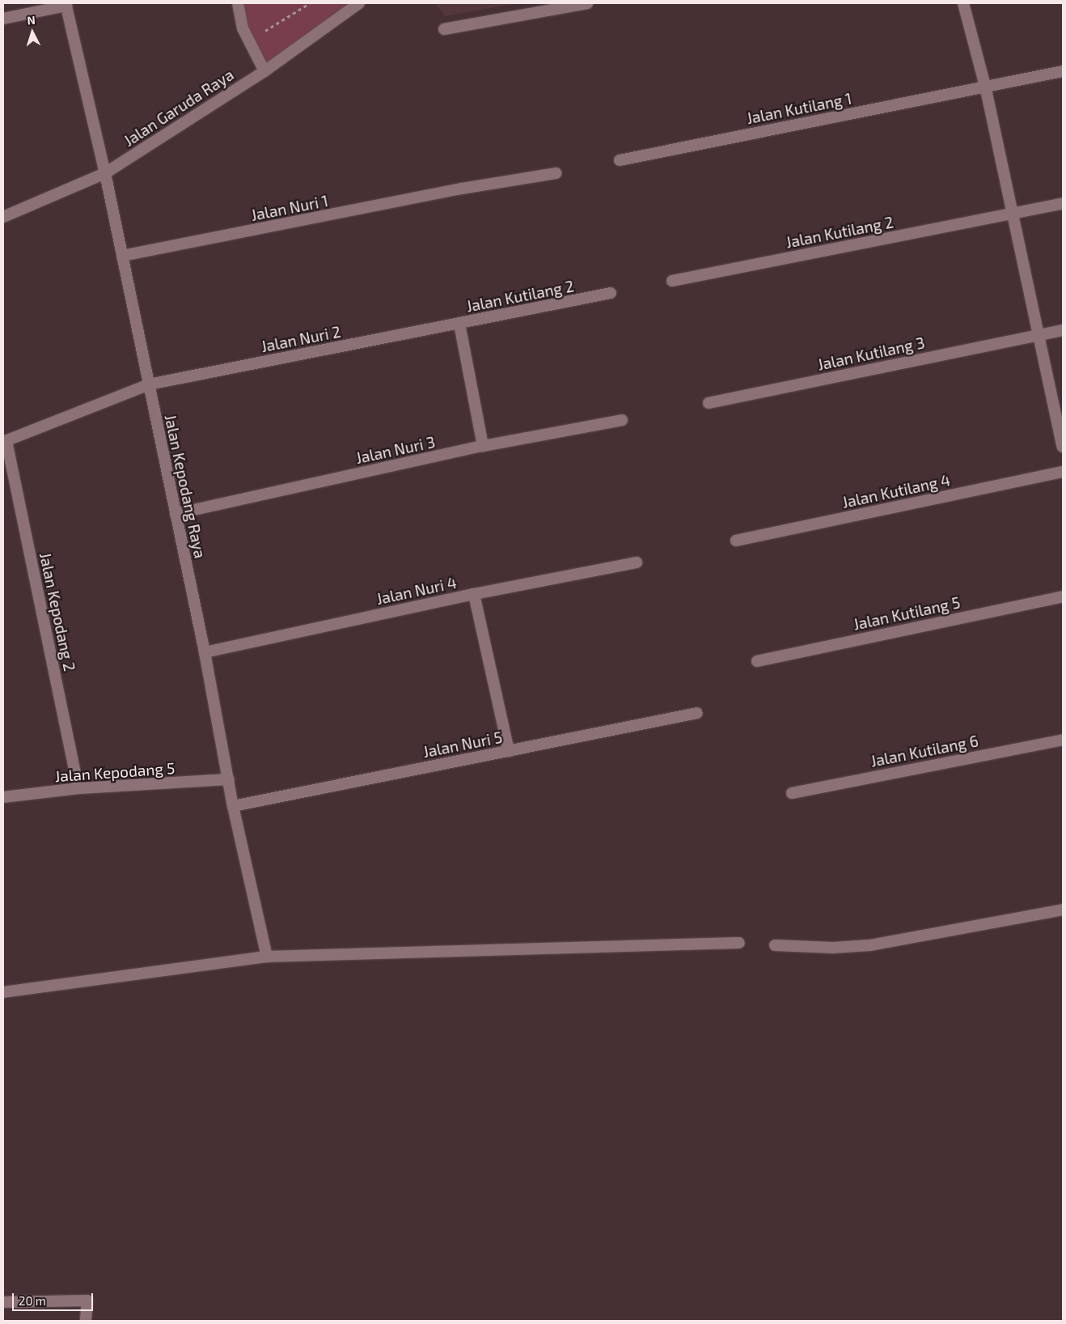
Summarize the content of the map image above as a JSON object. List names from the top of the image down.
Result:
{
  "streets": {
    "street": [
      "Jalan Garuda Raya",
      "Jalan Kutilang 1",
      "Jalan Nuri 1",
      "Jalan Kutilang 2",
      "Jalan Nuri 2",
      "Jalan Kutilang 3",
      "Jalan Nuri 3",
      "Jalan Kepodang Raya",
      "Jalan Kutilang 4",
      "Jalan Nuri 4",
      "Jalan Kepodang 2",
      "Jalan Kutilang 5",
      "Jalan Nuri 5",
      "Jalan Kutilang 6",
      "Jalan Kepodang 5"
    ]
  },
  "crossings": [
    ["Jalan Garuda Raya", "Jalan Kepodang Raya"],
    ["Jalan Nuri 1", "Jalan Kepodang Raya"],
    ["Jalan Kutilang 2", "Jalan Nuri 2"],
    ["Jalan Nuri 2", "Jalan Kepodang Raya"],
    ["Jalan Nuri 2", "Jalan Kepodang 2"],
    ["Jalan Nuri 3", "Jalan Kepodang Raya"],
    ["Jalan Kepodang Raya", "Jalan Nuri 4"],
    ["Jalan Kepodang Raya", "Jalan Nuri 5"],
    ["Jalan Kepodang Raya", "Jalan Kepodang 5"],
    ["Jalan Kepodang 2", "Jalan Kepodang 5"]
  ],
  "scale_bar": "20 m",
  "north": "top"
}
